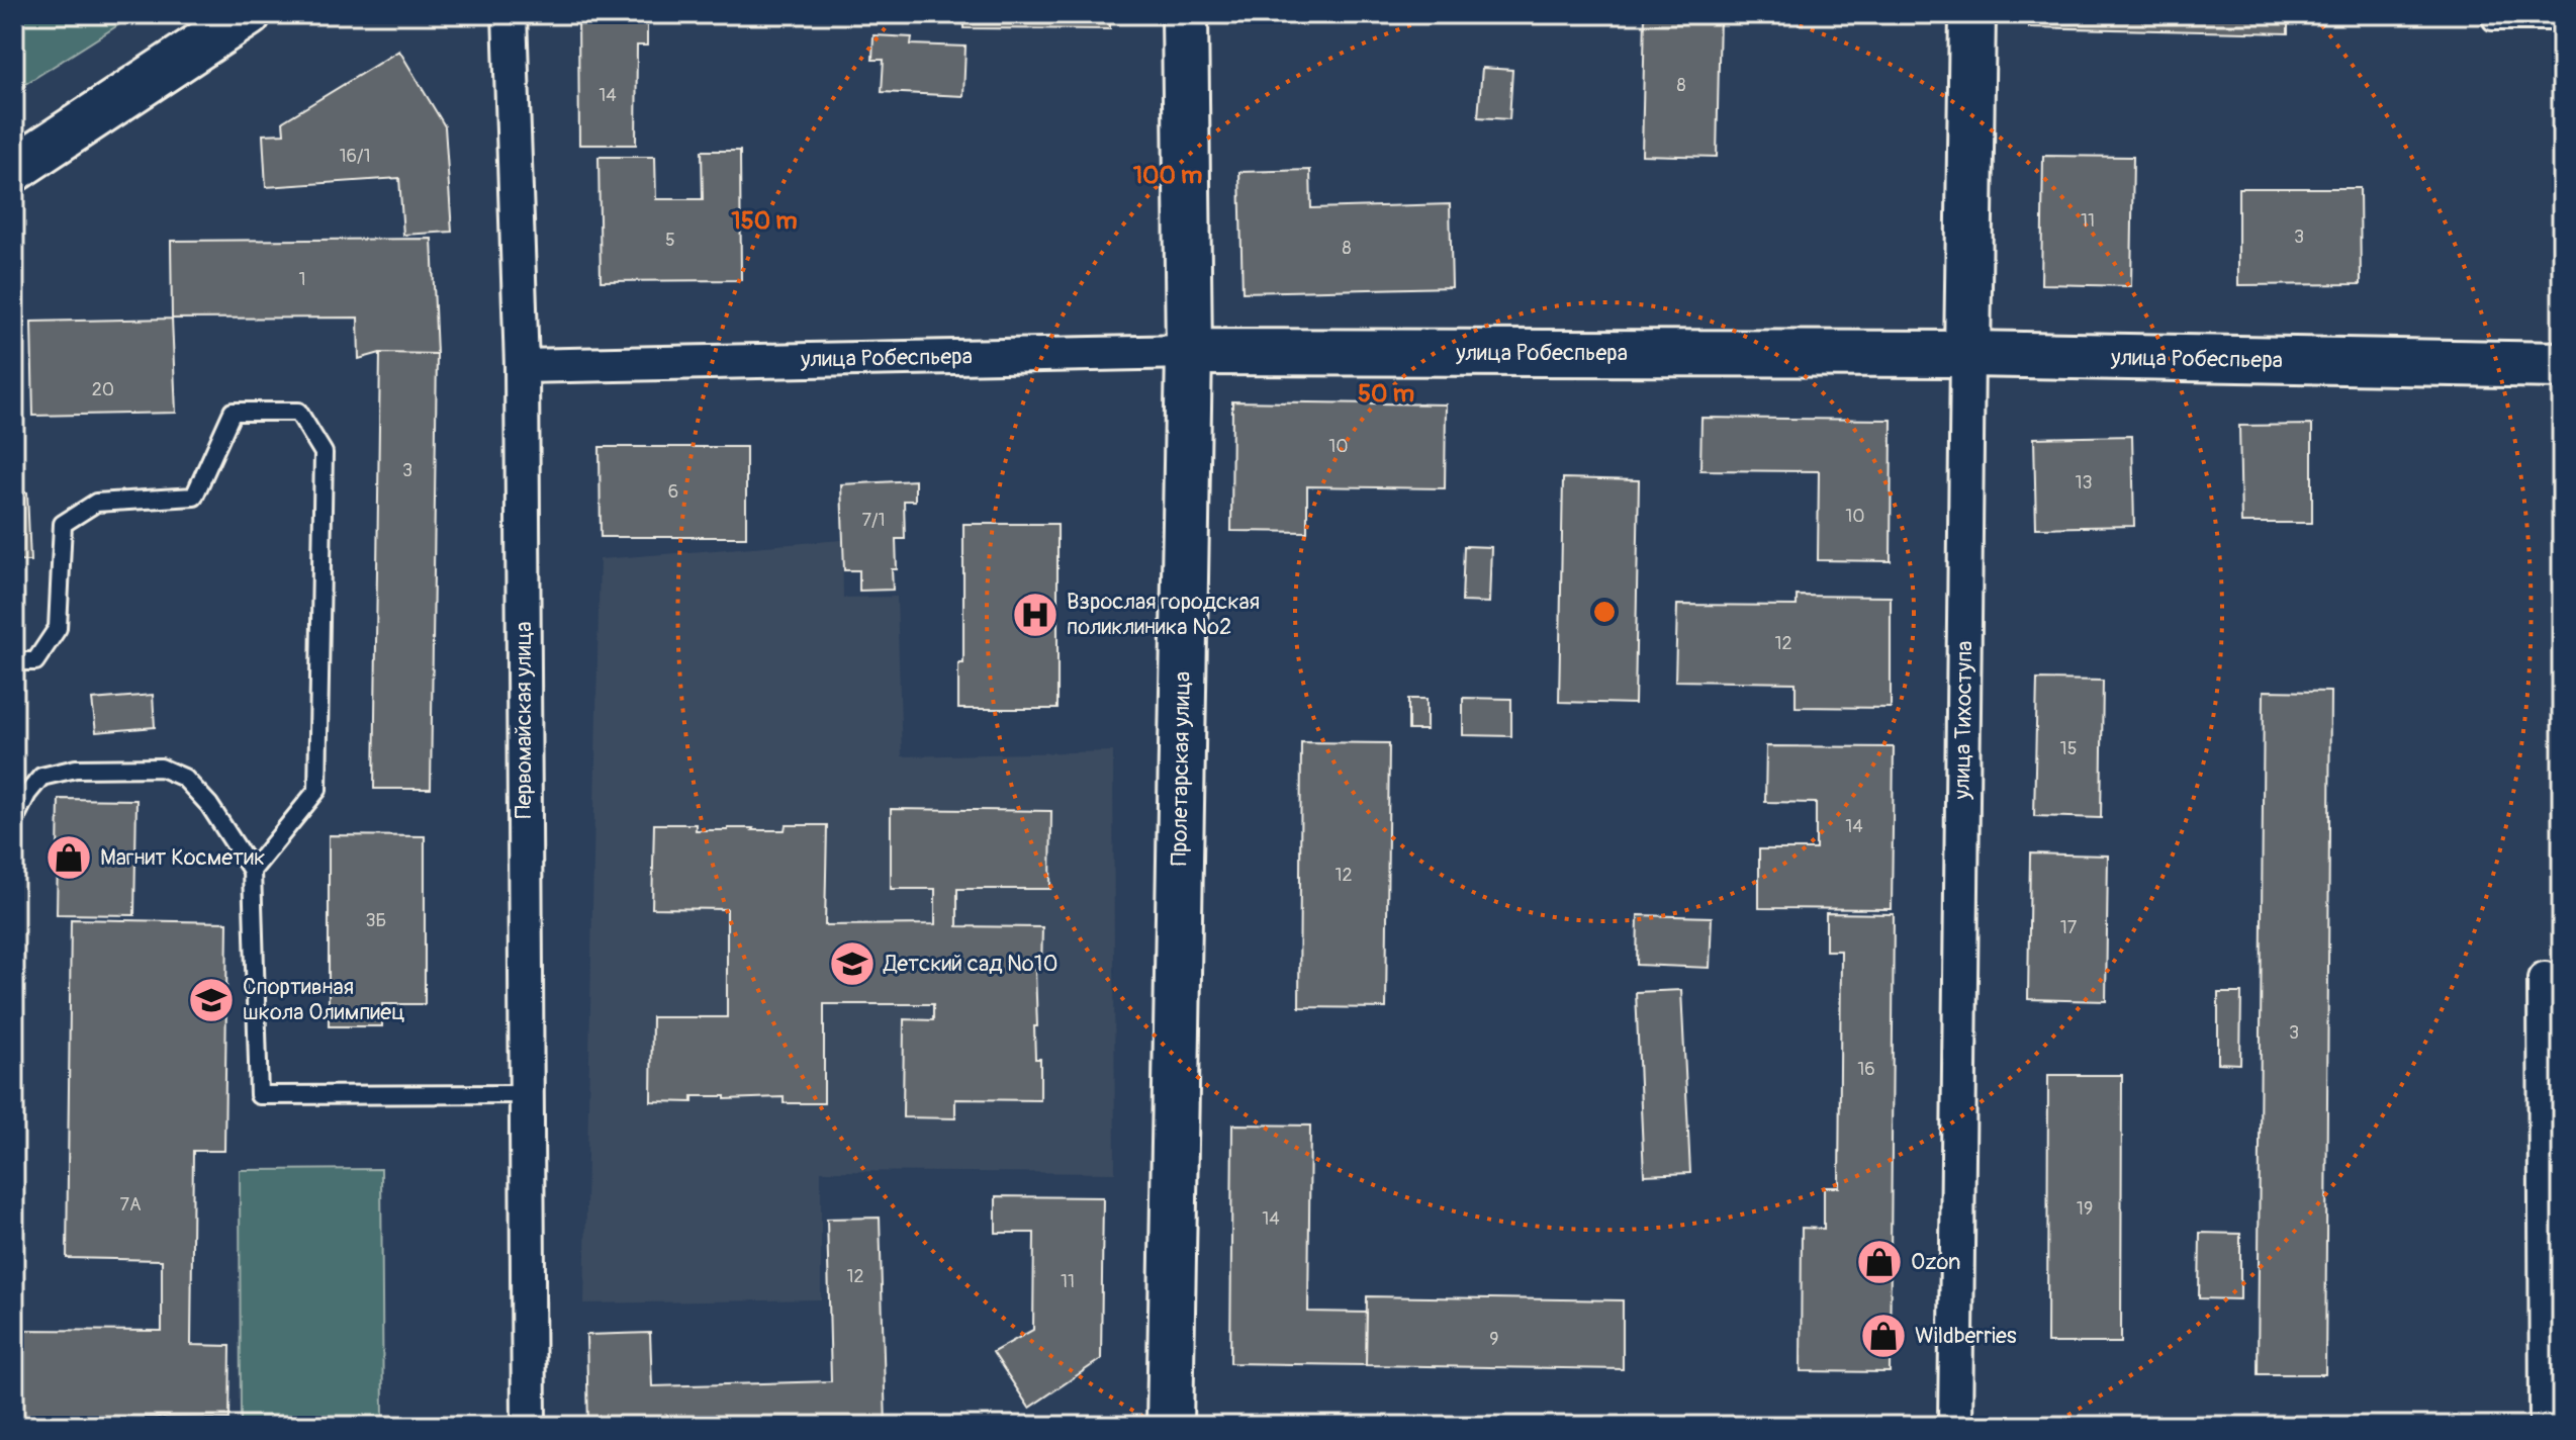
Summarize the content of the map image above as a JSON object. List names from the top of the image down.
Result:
{
  "streets": {
    "main road": ["улица Робеспьера", "улица Тихоступа", "Пролетарская улица"],
    "street": ["Первомайская улица"]
  },
  "crossings": [
    ["улица Робеспьера", "Первомайская улица"],
    ["улица Робеспьера", "улица Тихоступа"],
    ["улица Робеспьера", "Пролетарская улица"]
  ],
  "places": {
    "hospital": ["Взрослая городская поликлиника №2"],
    "shop": ["Магнит Косметик", "Ozon", "Wildberries"],
    "school or university": ["Детский сад №10", "Спортивная школа Олимпиец"]
  },
  "house_numbers": [
    "8",
    "14",
    "16/1",
    "11",
    "3",
    "5",
    "8",
    "1",
    "20",
    "10",
    "3",
    "13",
    "6",
    "10",
    "7/1",
    "12",
    "15",
    "14",
    "12",
    "3Б",
    "17",
    "3",
    "16",
    "7А",
    "19",
    "14",
    "12",
    "11",
    "9"
  ],
  "rings": ["100 m", "150 m", "50 m"]
}
